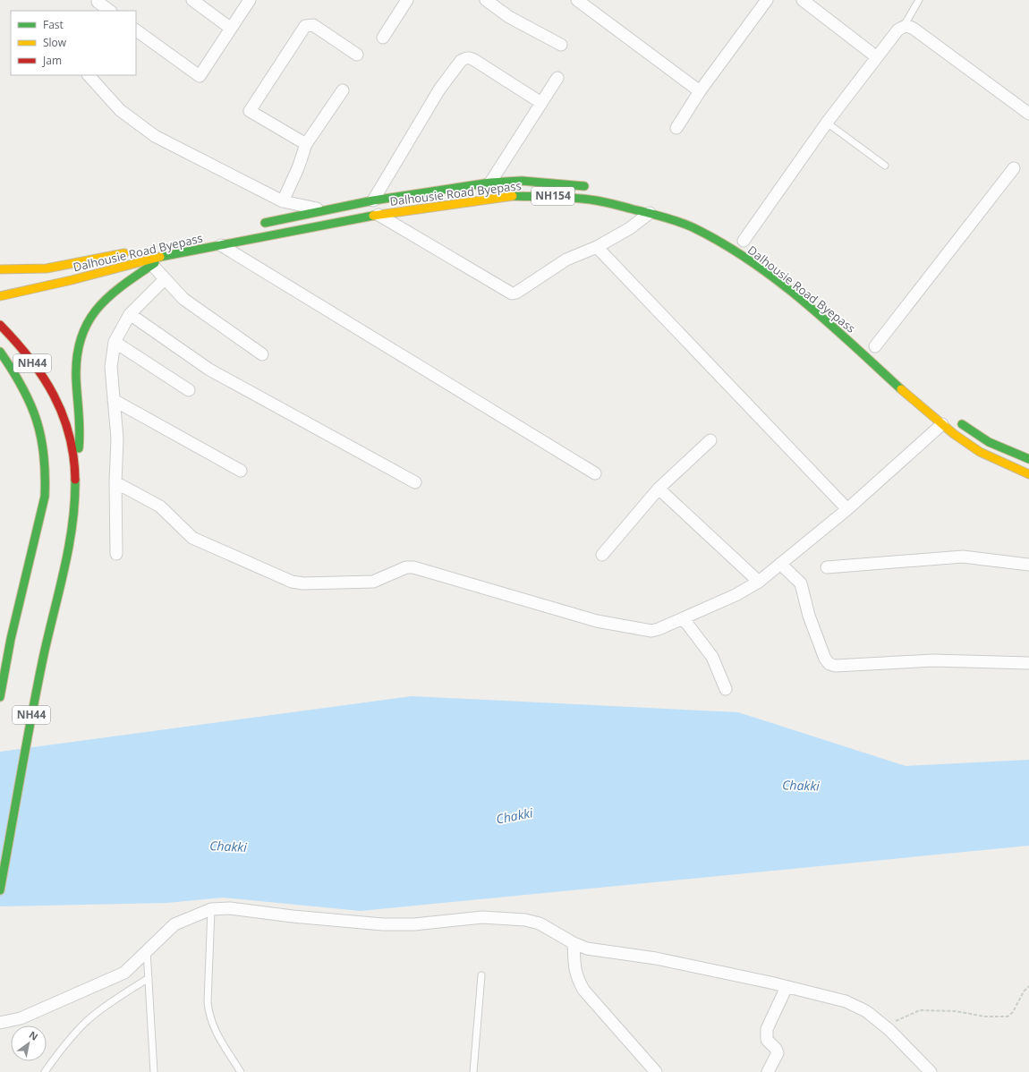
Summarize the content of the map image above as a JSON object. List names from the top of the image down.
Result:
{
  "streets": {
    "highway": ["Dalhousie Road Byepass", "NH154", "NH44"]
  },
  "water": ["Chakki"],
  "legend": ["Fast", "Slow", "Jam"],
  "north": "top right"
}
